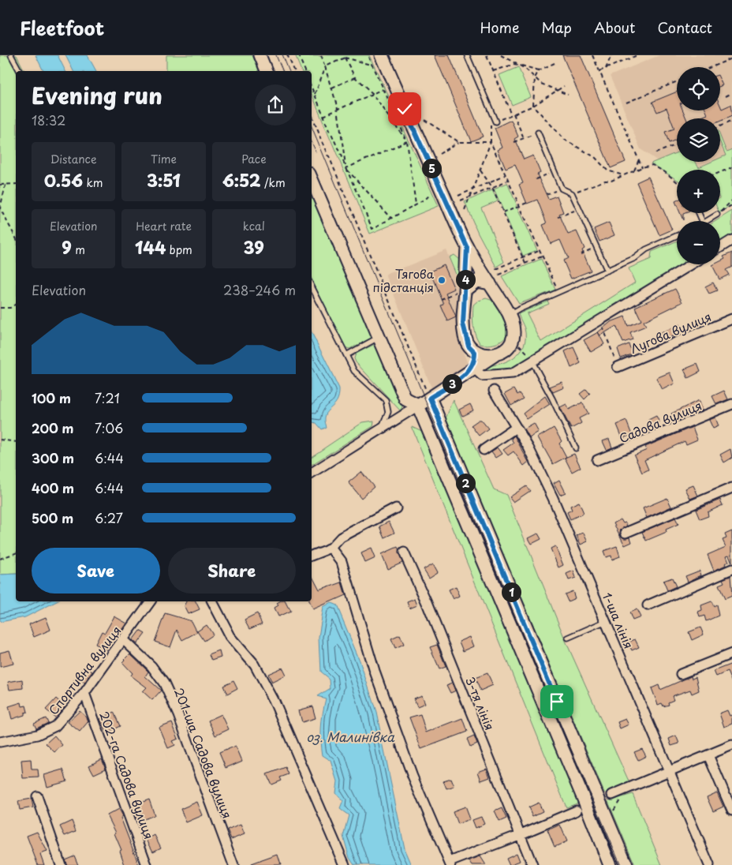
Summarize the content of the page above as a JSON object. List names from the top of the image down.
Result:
{
  "streets": {
    "street": [
      "Лугова вулиця",
      "Садова вулиця",
      "1-ша лінія",
      "Спортивна вулиця",
      "3-тя лінія",
      "201-ша Садова вулиця",
      "202-га Садова вулиця"
    ]
  },
  "crossings": [
    ["Спортивна вулиця", "201-ша Садова вулиця"],
    ["Спортивна вулиця", "202-га Садова вулиця"]
  ],
  "water": ["оз. Малинівка"],
  "places": ["Тягова пiдстанцiя"],
  "page": {
    "header": "Fleetfoot",
    "nav": [
      "Home",
      "Map",
      "About",
      "Contact"
    ],
    "map_buttons": ["+", "−"],
    "heading": ["Evening run", "18:32"],
    "stats": [
      ["Distance", "0.56 km"],
      ["Time", "3:51"],
      ["Pace", "6:52 /km"],
      ["Elevation", "9 m"],
      ["Heart rate", "144 bpm"],
      ["kcal", "39"]
    ],
    "pins": [
      "5",
      "4",
      "3",
      "2",
      "1"
    ],
    "chart": ["Elevation", "238–246 m"],
    "list": [
      {
        "name": "100 m",
        "note": "7:21"
      },
      {
        "name": "200 m",
        "note": "7:06"
      },
      {
        "name": "300 m",
        "note": "6:44"
      },
      {
        "name": "400 m",
        "note": "6:44"
      },
      {
        "name": "500 m",
        "note": "6:27"
      }
    ],
    "buttons": ["Save", "Share"]
  }
}
